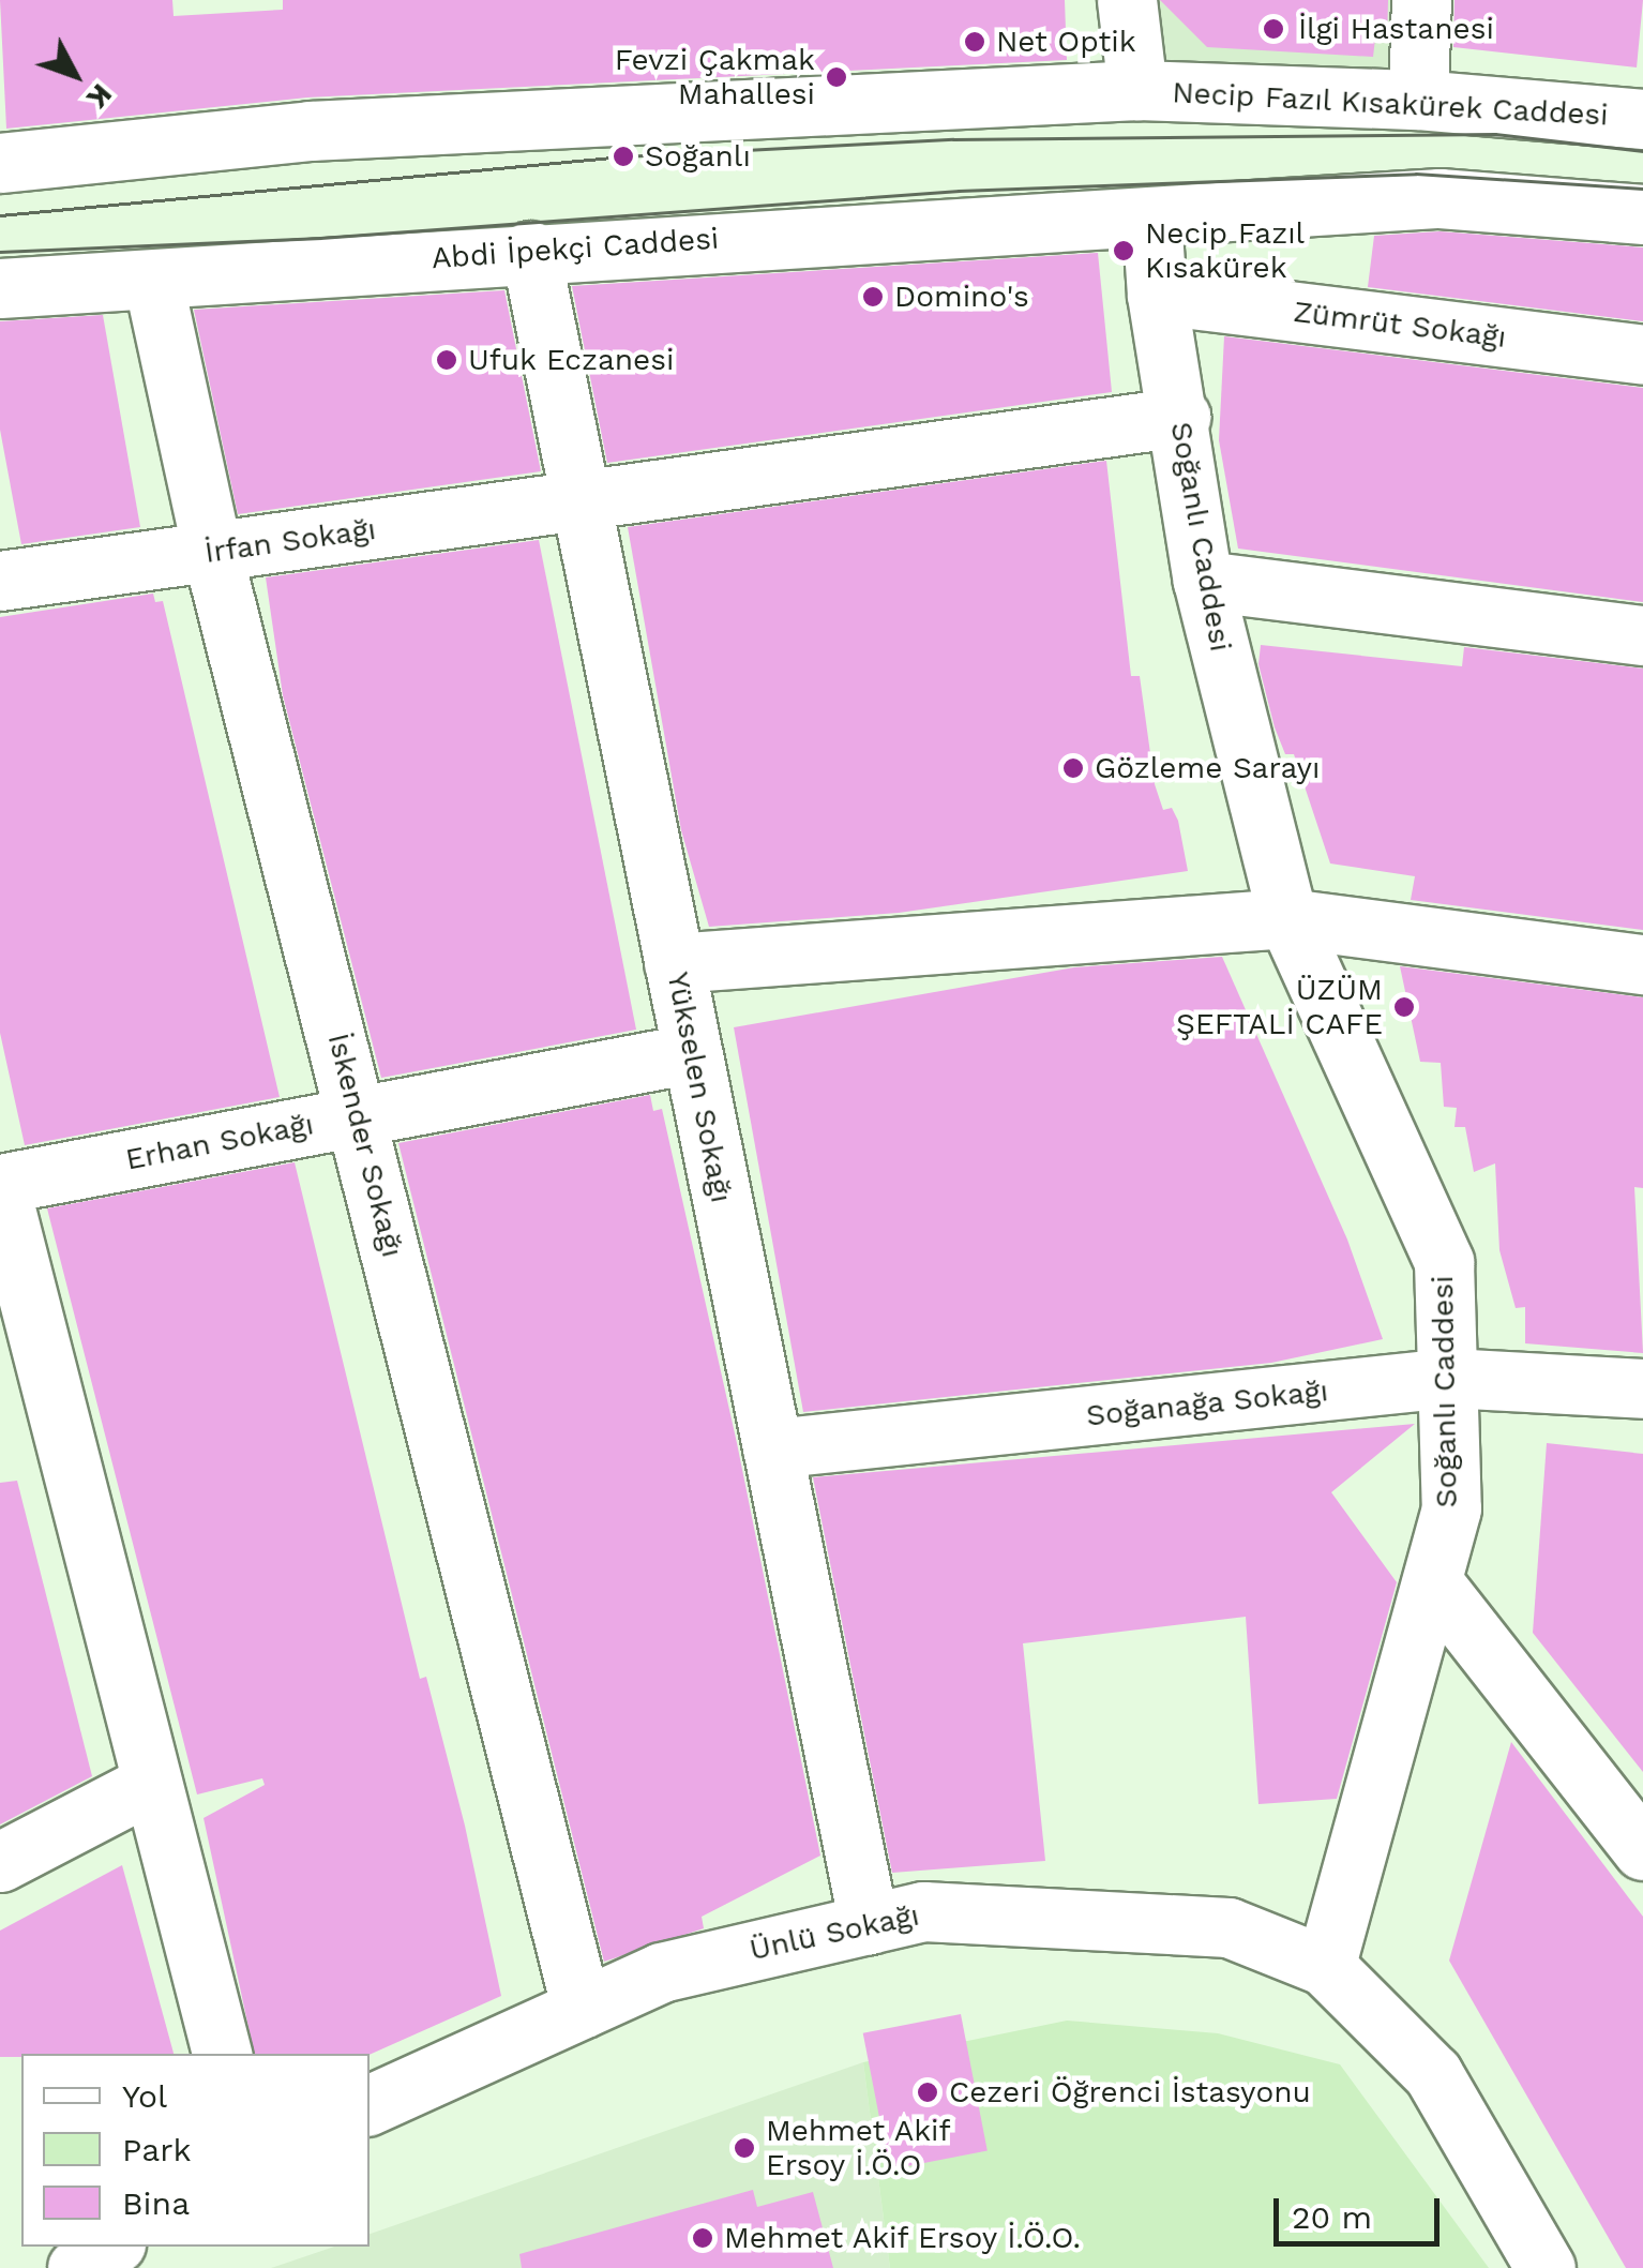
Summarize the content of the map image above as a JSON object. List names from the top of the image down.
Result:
{
  "streets": {
    "street": [
      "Necip Fazıl Kısakürek Caddesi",
      "Abdi İpekçi Caddesi",
      "Zümrüt Sokağı",
      "Soğanlı Caddesi",
      "İrfan Sokağı",
      "Yükselen Sokağı",
      "Erhan Sokağı",
      "İskender Sokağı",
      "Soğanağa Sokağı",
      "Ünlü Sokağı"
    ]
  },
  "crossings": [
    ["Abdi İpekçi Caddesi", "Soğanlı Caddesi"],
    ["Abdi İpekçi Caddesi", "Yükselen Sokağı"],
    ["Abdi İpekçi Caddesi", "İskender Sokağı"],
    ["Zümrüt Sokağı", "Soğanlı Caddesi"],
    ["Soğanlı Caddesi", "İrfan Sokağı"],
    ["Soğanlı Caddesi", "Soğanağa Sokağı"],
    ["Soğanlı Caddesi", "Ünlü Sokağı"],
    ["İrfan Sokağı", "Yükselen Sokağı"],
    ["İrfan Sokağı", "İskender Sokağı"],
    ["Yükselen Sokağı", "Erhan Sokağı"],
    ["Yükselen Sokağı", "Soğanağa Sokağı"],
    ["Yükselen Sokağı", "Ünlü Sokağı"],
    ["Erhan Sokağı", "İskender Sokağı"],
    ["İskender Sokağı", "Ünlü Sokağı"]
  ],
  "places": [
    "İlgi Hastanesi",
    "Net Optik",
    "Fevzi Çakmak Mahallesi",
    "Soğanlı",
    "Necip Fazıl Kısakürek",
    "Domino's",
    "Ufuk Eczanesi",
    "Gözleme Sarayı",
    "ÜZÜM ŞEFTALİ CAFE",
    "Cezeri Öğrenci İstasyonu",
    "Mehmet Akif Ersoy İ.Ö.O",
    "Mehmet Akif Ersoy İ.Ö.O."
  ],
  "legend": ["Yol", "Park", "Bina"],
  "scale_bar": "20 m",
  "north": "bottom right"
}
